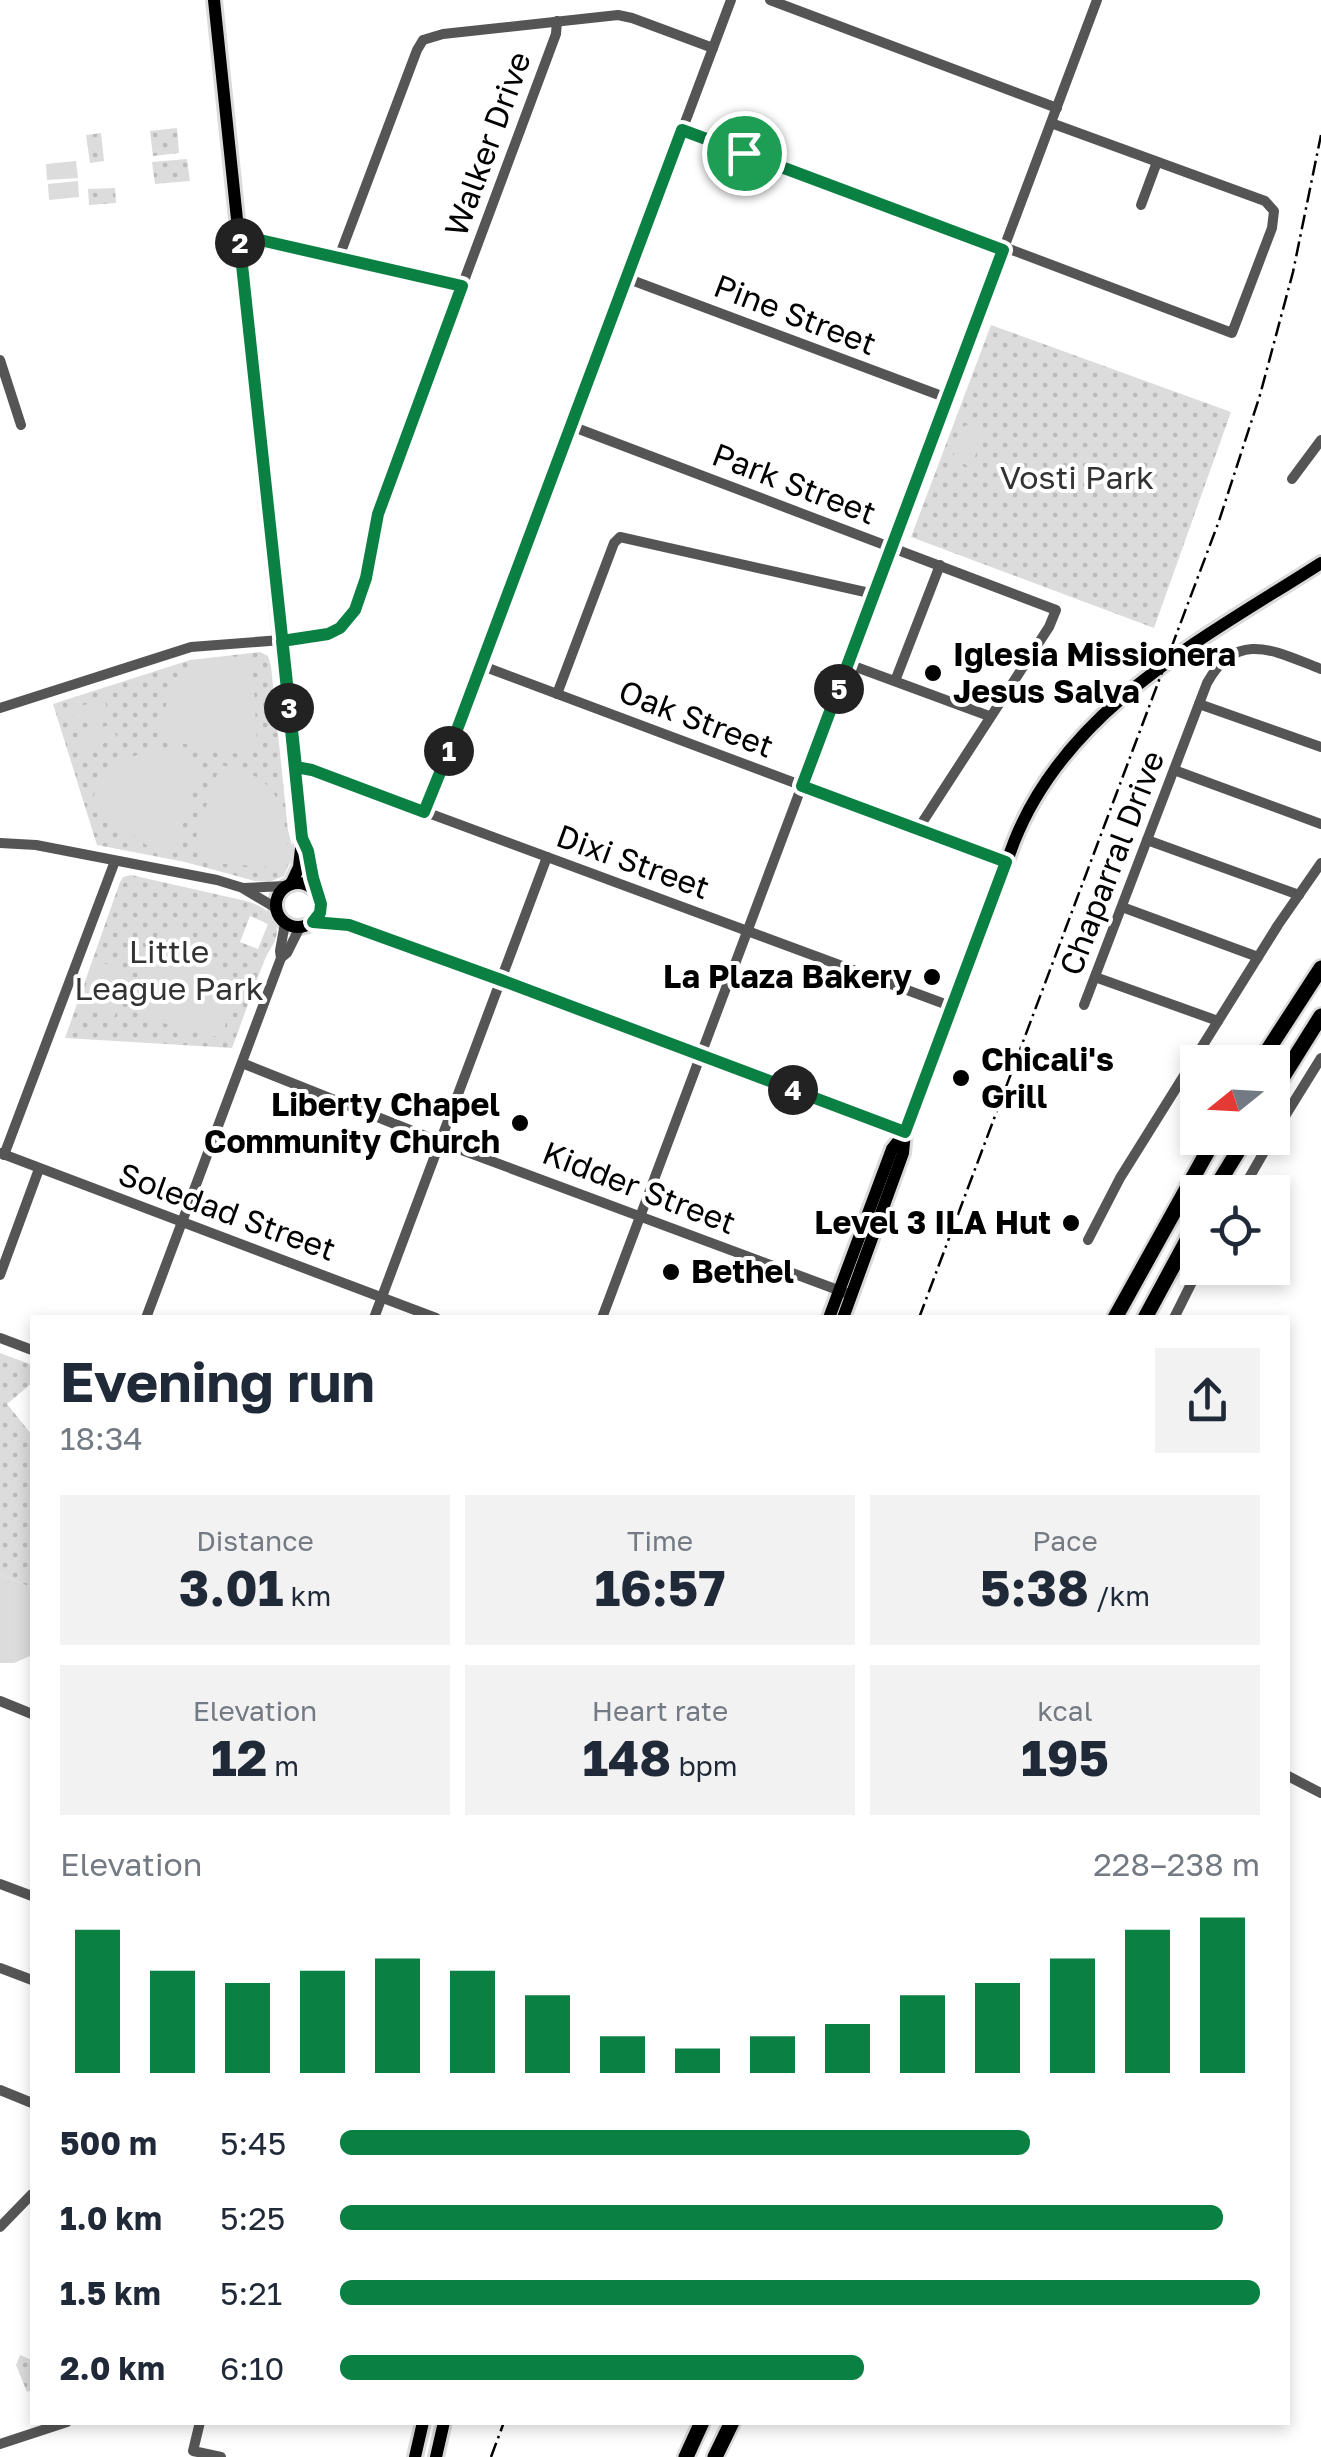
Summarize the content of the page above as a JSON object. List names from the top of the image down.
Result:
{
  "streets": {
    "street": [
      "Walker Drive",
      "Pine Street",
      "Park Street",
      "Oak Street",
      "Dixi Street",
      "Chaparral Drive",
      "Kidder Street",
      "Soledad Street"
    ]
  },
  "parks": ["Vosti Park", "Little League Park"],
  "places": [
    "Iglesia Missionera Jesus Salva",
    "La Plaza Bakery",
    "Chicali's Grill",
    "Liberty Chapel Community Church",
    "Level 3 ILA Hut",
    "Bethel"
  ],
  "north": "left",
  "page": {
    "pins": [
      "2",
      "5",
      "3",
      "1",
      "4"
    ],
    "heading": ["Evening run", "18:34"],
    "stats": [
      ["Distance", "3.01 km"],
      ["Time", "16:57"],
      ["Pace", "5:38 /km"],
      ["Elevation", "12 m"],
      ["Heart rate", "148 bpm"],
      ["kcal", "195"]
    ],
    "chart": ["Elevation", "228–238 m"],
    "list": [
      {
        "name": "500 m",
        "note": "5:45"
      },
      {
        "name": "1.0 km",
        "note": "5:25"
      },
      {
        "name": "1.5 km",
        "note": "5:21"
      },
      {
        "name": "2.0 km",
        "note": "6:10"
      }
    ]
  }
}
